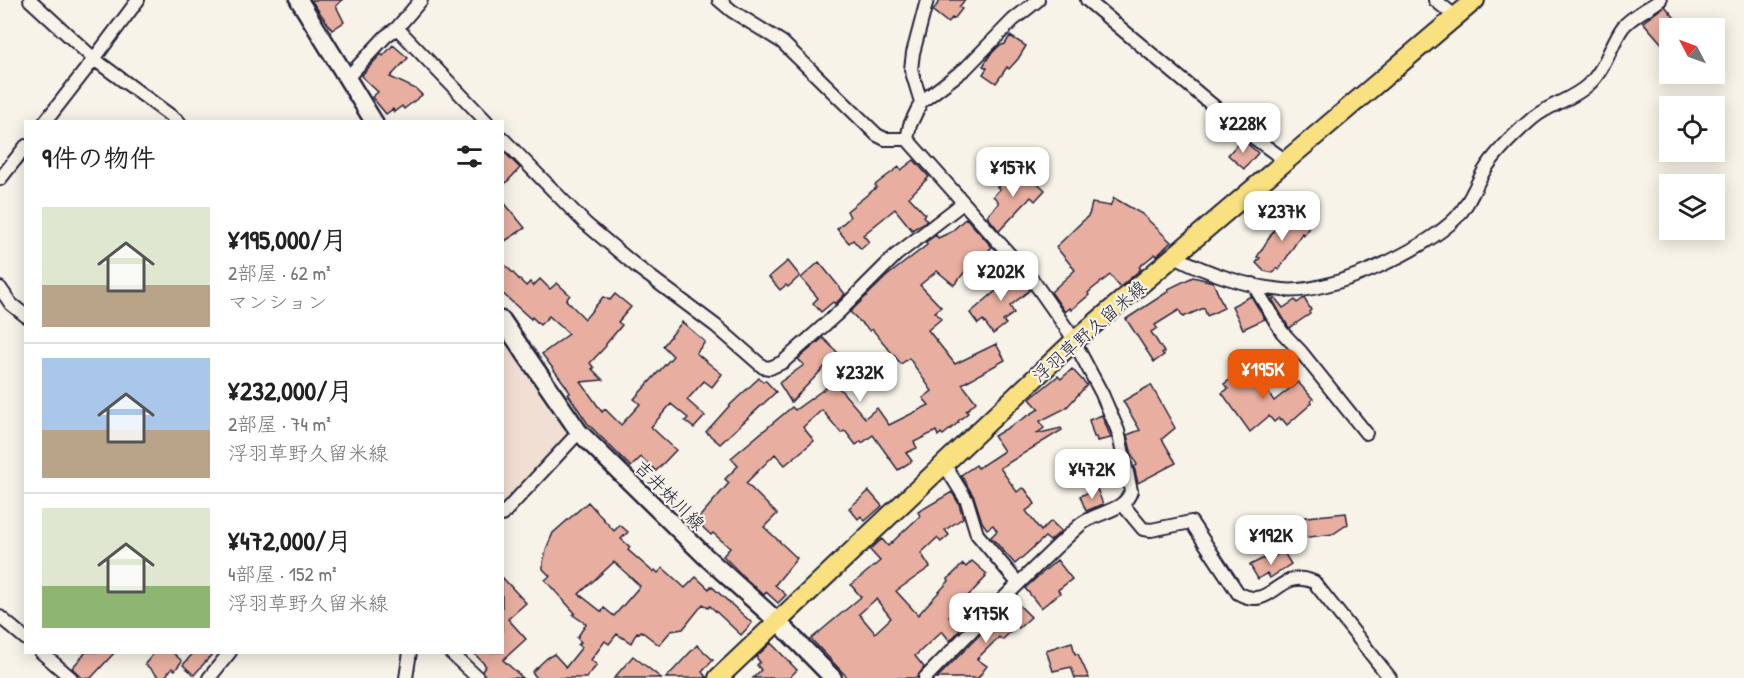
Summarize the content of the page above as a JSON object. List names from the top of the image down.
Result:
{
  "streets": {
    "main road": ["浮羽草野久留米線", "吉井妹川線"]
  },
  "crossings": [
    ["浮羽草野久留米線", "吉井妹川線"]
  ],
  "north": "top left",
  "page": {
    "price": [
      "¥228K",
      "¥157K",
      "¥237K",
      "¥202K",
      "¥195K",
      "¥232K",
      "¥472K",
      "¥192K",
      "¥175K"
    ],
    "heading": "9件の物件",
    "list": [
      {
        "name": "¥195,000/月",
        "note": "2部屋 · 62 m² · マンション"
      },
      {
        "name": "¥232,000/月",
        "note": "2部屋 · 74 m² · 浮羽草野久留米線"
      },
      {
        "name": "¥472,000/月",
        "note": "4部屋 · 152 m² · 浮羽草野久留米線"
      }
    ]
  }
}
